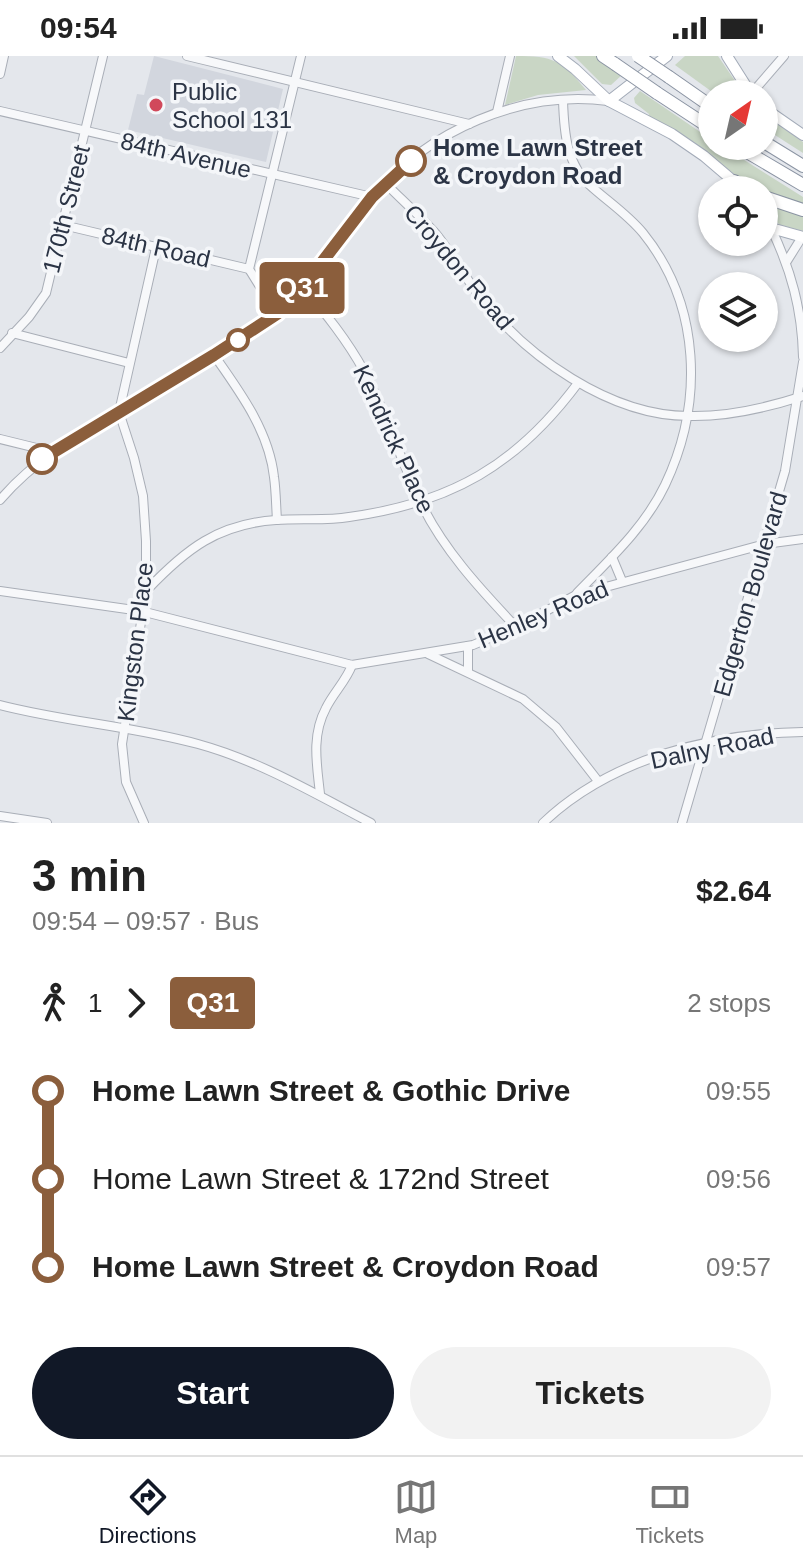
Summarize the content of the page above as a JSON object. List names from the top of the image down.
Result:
{
  "streets": {
    "street": [
      "84th Avenue",
      "170th Street",
      "84th Road",
      "Croydon Road",
      "Kendrick Place",
      "Edgerton Boulevard",
      "Henley Road",
      "Kingston Place",
      "Dalny Road"
    ]
  },
  "crossings": [
    ["84th Avenue", "170th Street"],
    ["170th Street", "84th Road"],
    ["Croydon Road", "Edgerton Boulevard"],
    ["Kendrick Place", "Henley Road"],
    ["Edgerton Boulevard", "Henley Road"],
    ["Edgerton Boulevard", "Dalny Road"],
    ["Henley Road", "Kingston Place"]
  ],
  "places": ["Public School 131", "Home Lawn Street & Croydon Road"],
  "lines": ["bus line Q31"],
  "north": "top right",
  "page": {
    "status": "09:54",
    "on_map": "Q31",
    "heading": ["3 min", "09:54 – 09:57 · Bus", "$2.64"],
    "legs": ["1", "Q31", "2 stops"],
    "list": [
      {
        "name": "Home Lawn Street & Gothic Drive",
        "value": "09:55"
      },
      {
        "name": "Home Lawn Street & 172nd Street",
        "value": "09:56"
      },
      {
        "name": "Home Lawn Street & Croydon Road",
        "value": "09:57"
      }
    ],
    "buttons": ["Start", "Tickets"],
    "tabs": ["Directions", "Map", "Tickets"]
  }
}
